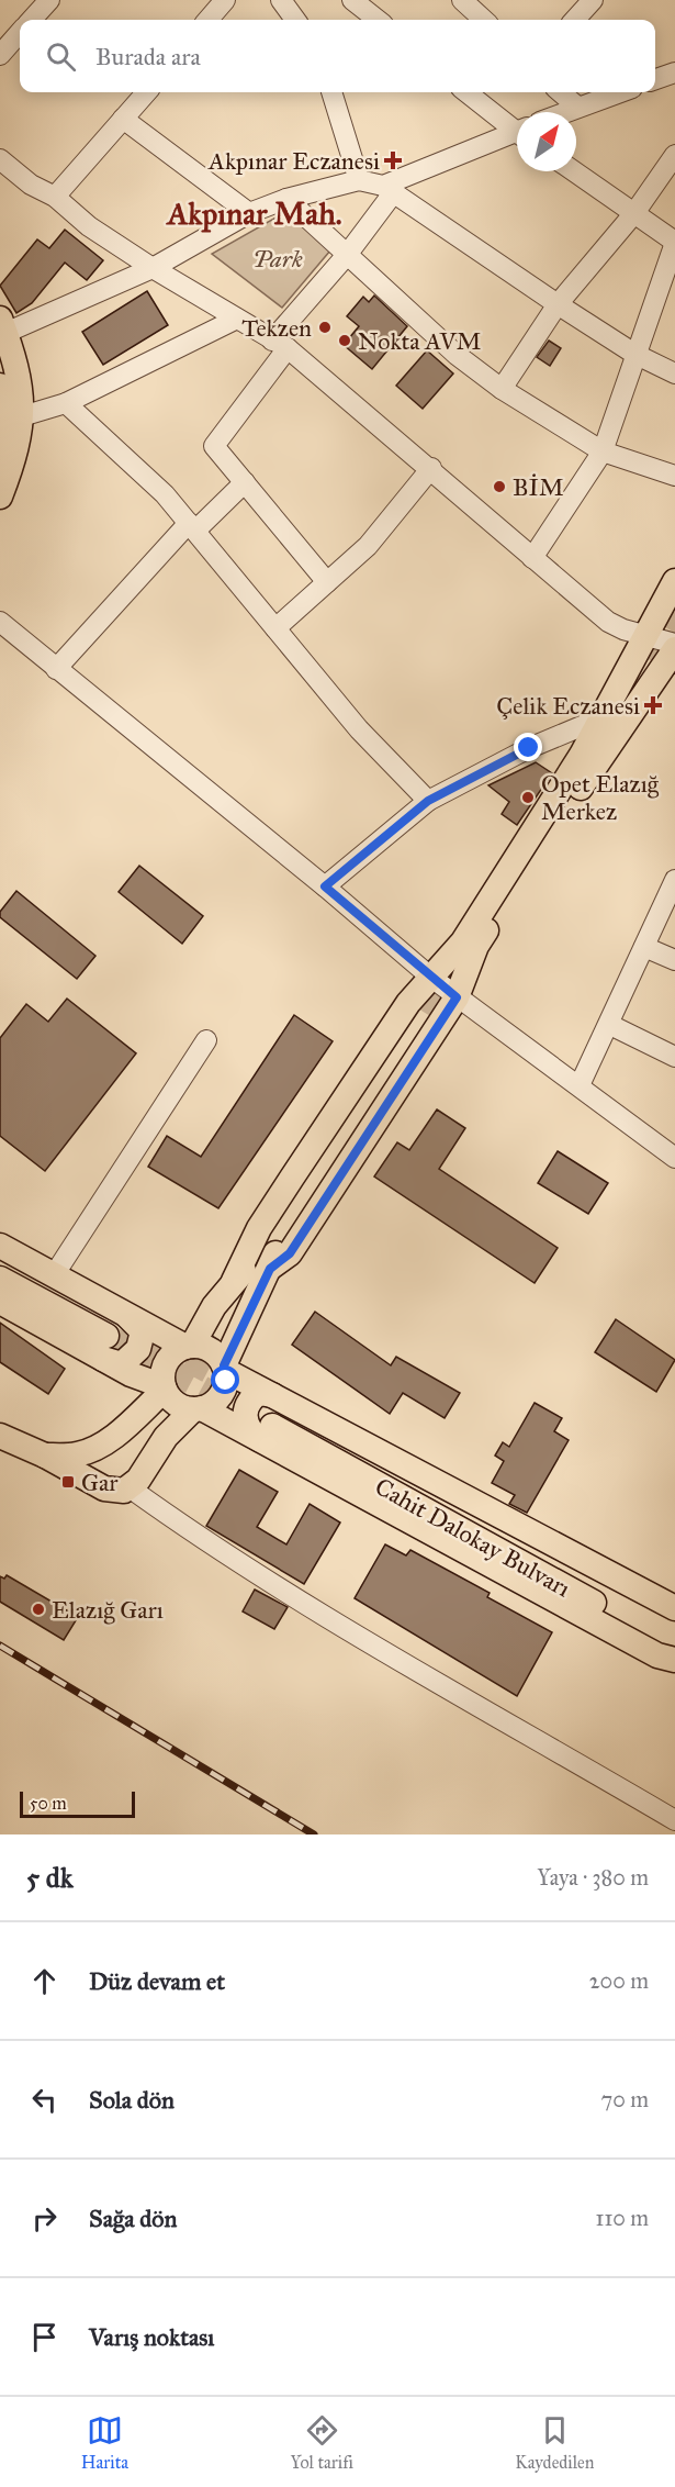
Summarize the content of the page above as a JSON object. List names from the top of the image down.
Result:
{
  "streets": {
    "main road": ["Cahit Dalokay Bulvarı"]
  },
  "districts": ["Akpınar Mah."],
  "parks": ["Park"],
  "places": {
    "health": ["Akpınar Eczanesi", "Çelik Eczanesi"],
    "other": [
      "Tekzen",
      "Nokta AVM",
      "BİM",
      "Opet Elazığ Merkez",
      "Elazığ Garı"
    ],
    "transit": ["Gar"]
  },
  "scale_bar": "50 m",
  "north": "top right",
  "page": {
    "search": "Burada ara",
    "scale": "50 m",
    "heading": ["5 dk", "Yaya · 380 m"],
    "list": [
      ["Düz devam et", "200 m"],
      ["Sola dön", "70 m"],
      ["Sağa dön", "110 m"],
      "Varış noktası"
    ],
    "nav": ["Harita", "Yol tarifi", "Kaydedilen"]
  }
}
